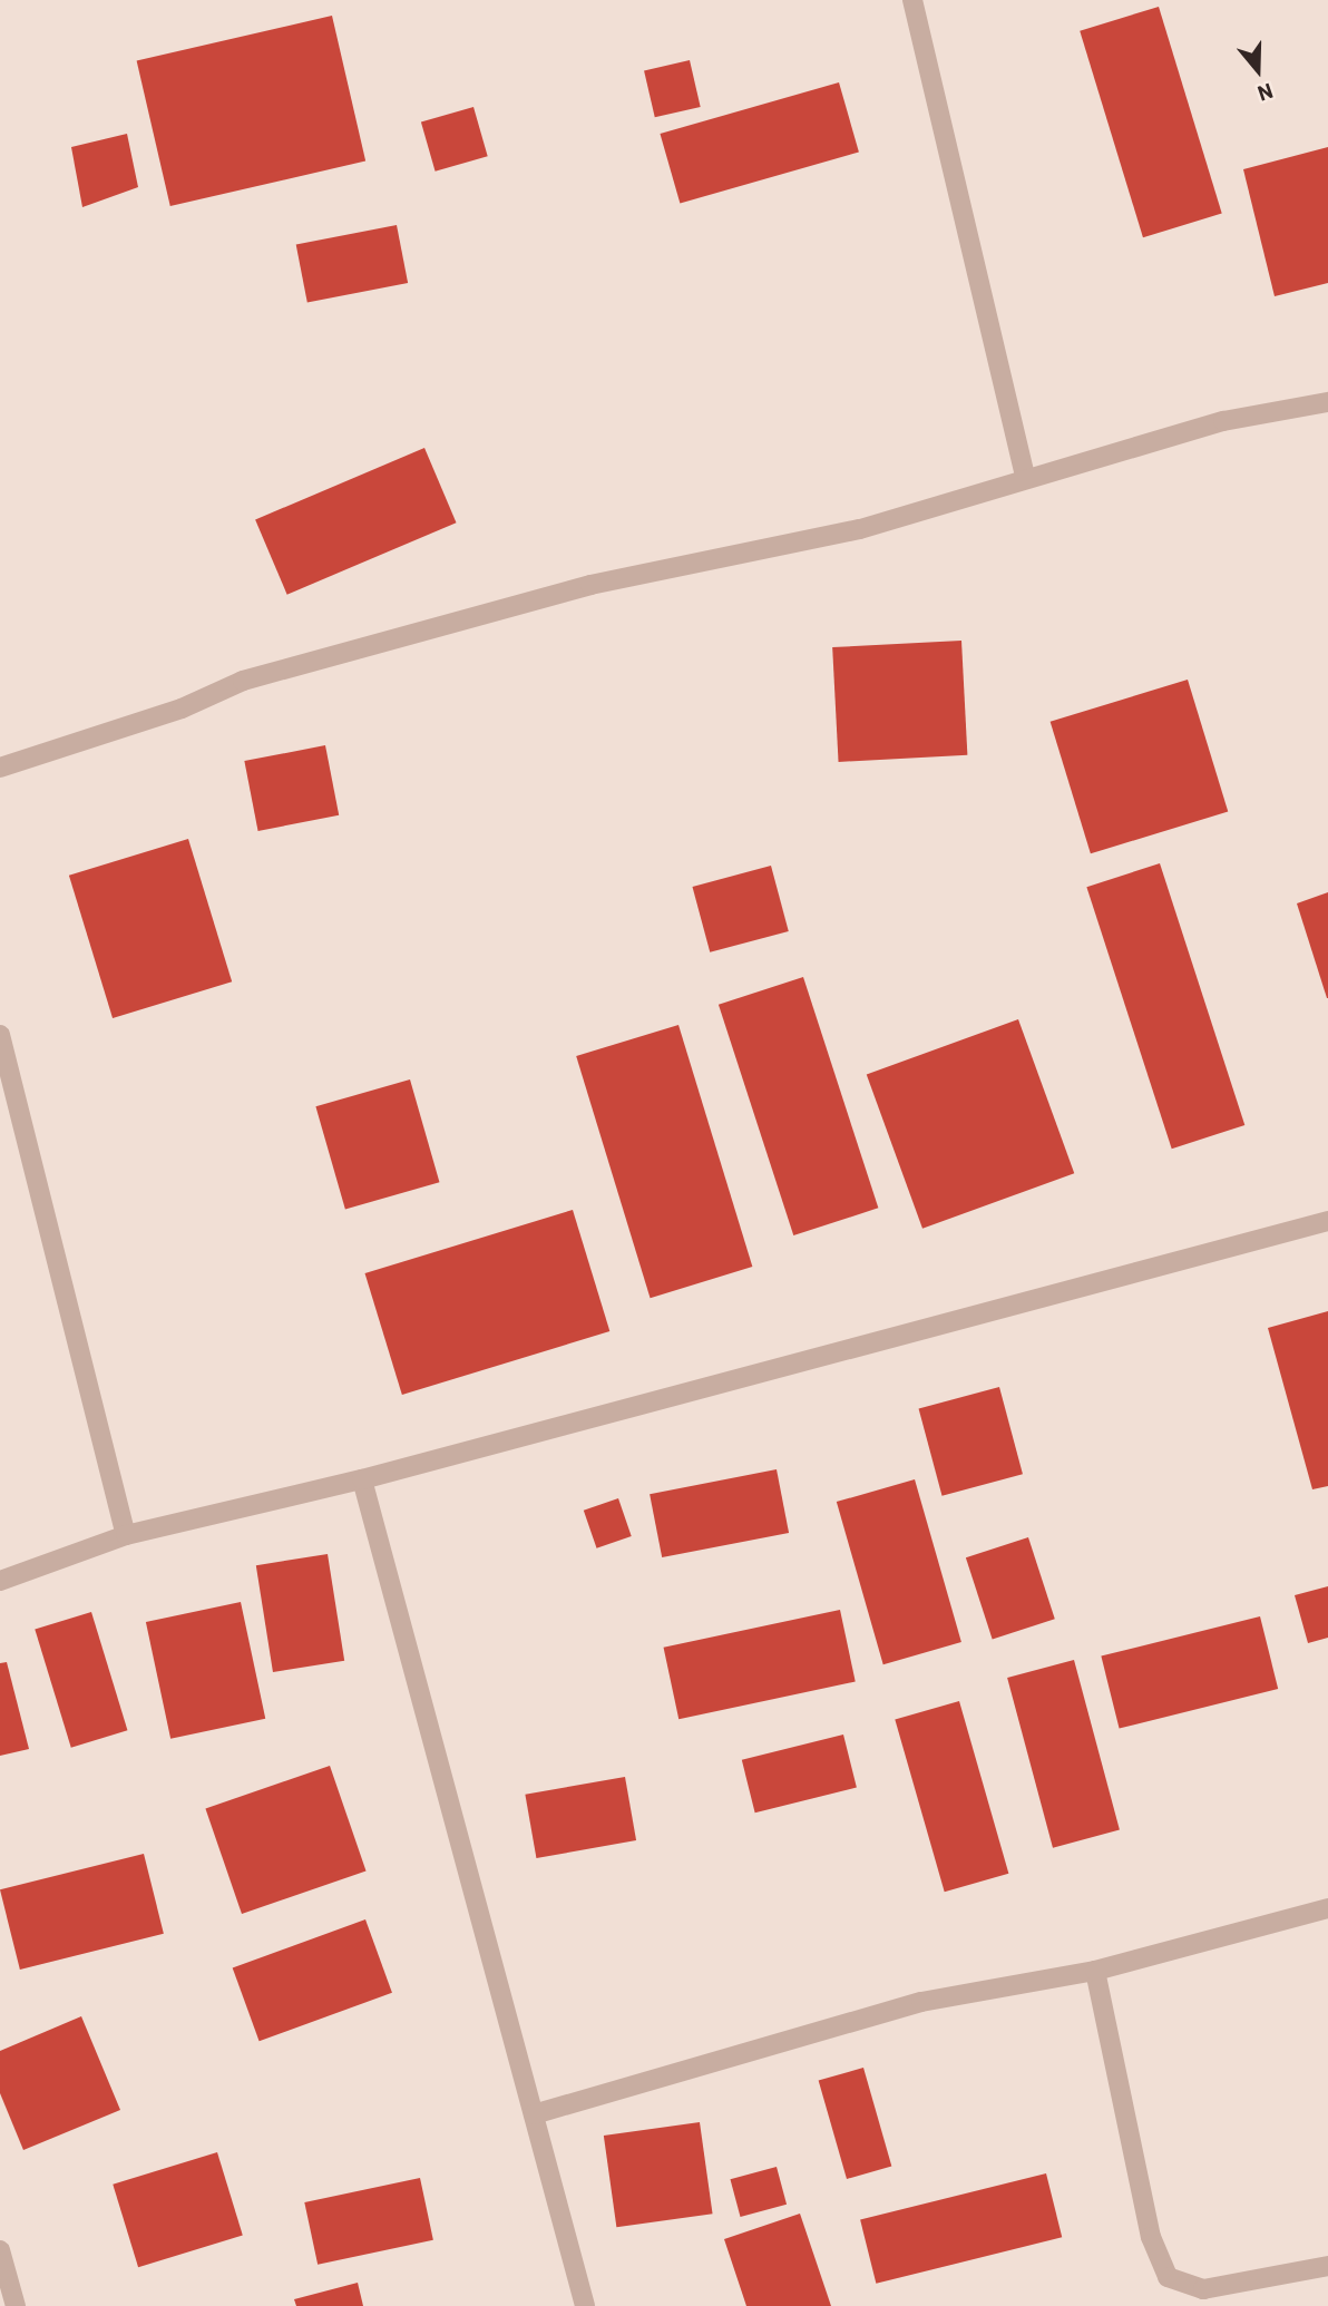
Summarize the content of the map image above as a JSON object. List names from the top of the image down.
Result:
{
  "north": "bottom"
}
